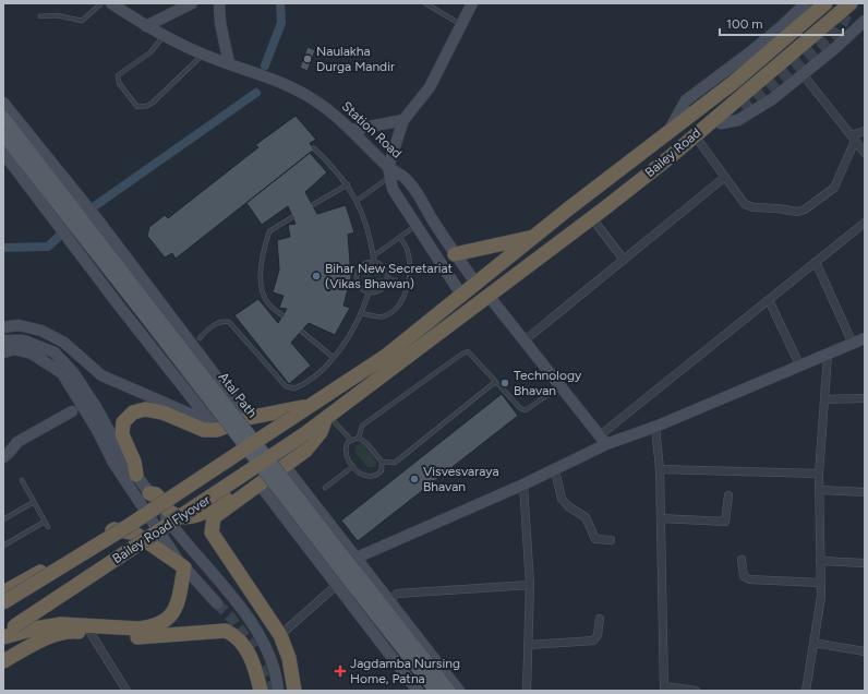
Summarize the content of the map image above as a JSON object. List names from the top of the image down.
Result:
{
  "streets": {
    "highway": ["Bailey Road", "Bailey Road Flyover"],
    "main road": ["Atal Path"],
    "street": ["Station Road"]
  },
  "crossings": [
    ["Station Road", "Bailey Road"],
    ["Bailey Road", "Bailey Road Flyover"]
  ],
  "places": {
    "other": [
      "Naulakha Durga Mandir",
      "Bihar New Secretariat (Vikas Bhawan)",
      "Technology Bhavan",
      "Visvesvaraya Bhavan"
    ],
    "health": ["Jagdamba Nursing Home, Patna"]
  },
  "scale_bar": "100 m"
}
